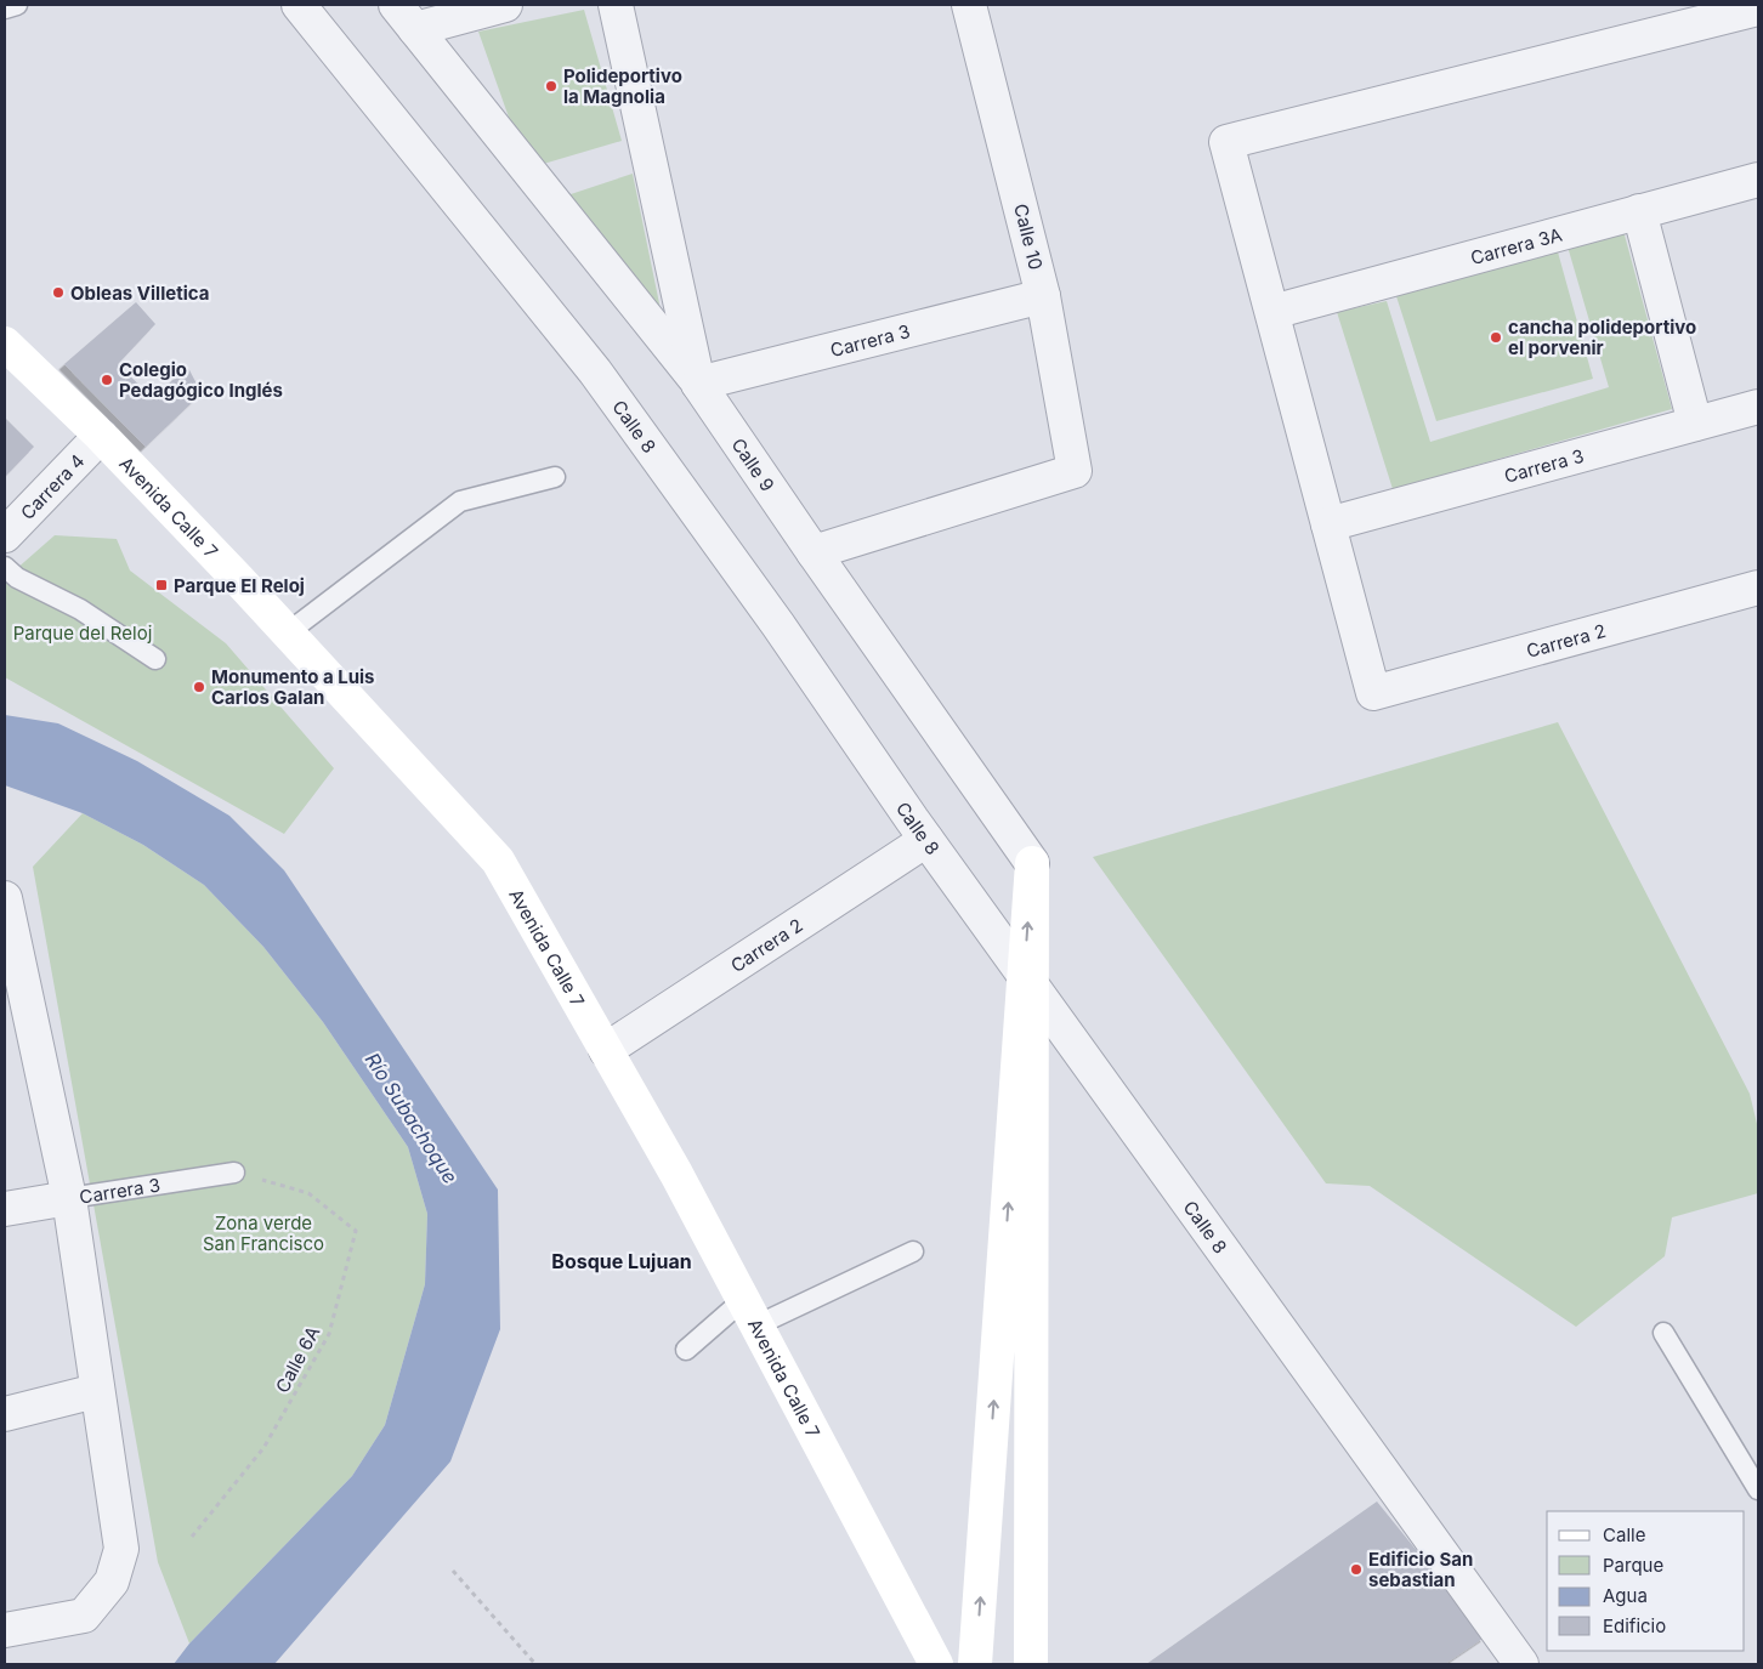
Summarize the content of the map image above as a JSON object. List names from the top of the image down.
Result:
{
  "streets": {
    "main road": ["Avenida Calle 7"],
    "street": [
      "Calle 10",
      "Carrera 3A",
      "Carrera 3",
      "Calle 8",
      "Calle 9",
      "Carrera 4",
      "Carrera 2"
    ],
    "path": ["Calle 6A"]
  },
  "crossings": [
    ["Calle 10", "Carrera 3"],
    ["Calle 10", "Calle 9"],
    ["Carrera 3", "Calle 9"],
    ["Carrera 3", "Carrera 2"],
    ["Carrera 3", "Calle 6A"],
    ["Calle 8", "Carrera 2"],
    ["Carrera 4", "Avenida Calle 7"],
    ["Avenida Calle 7", "Carrera 2"]
  ],
  "districts": ["Bosque Lujuan"],
  "water": ["Río Subachoque"],
  "parks": ["Parque del Reloj", "Zona verde San Francisco"],
  "places": {
    "other": [
      "Polideportivo la Magnolia",
      "Obleas Villetica",
      "cancha polideportivo el porvenir",
      "Colegio Pedagógico Inglés",
      "Monumento a Luis Carlos Galan",
      "Edificio San sebastian"
    ],
    "transit": ["Parque El Reloj"]
  },
  "legend": [
    "Calle",
    "Parque",
    "Agua",
    "Edificio"
  ]
}
